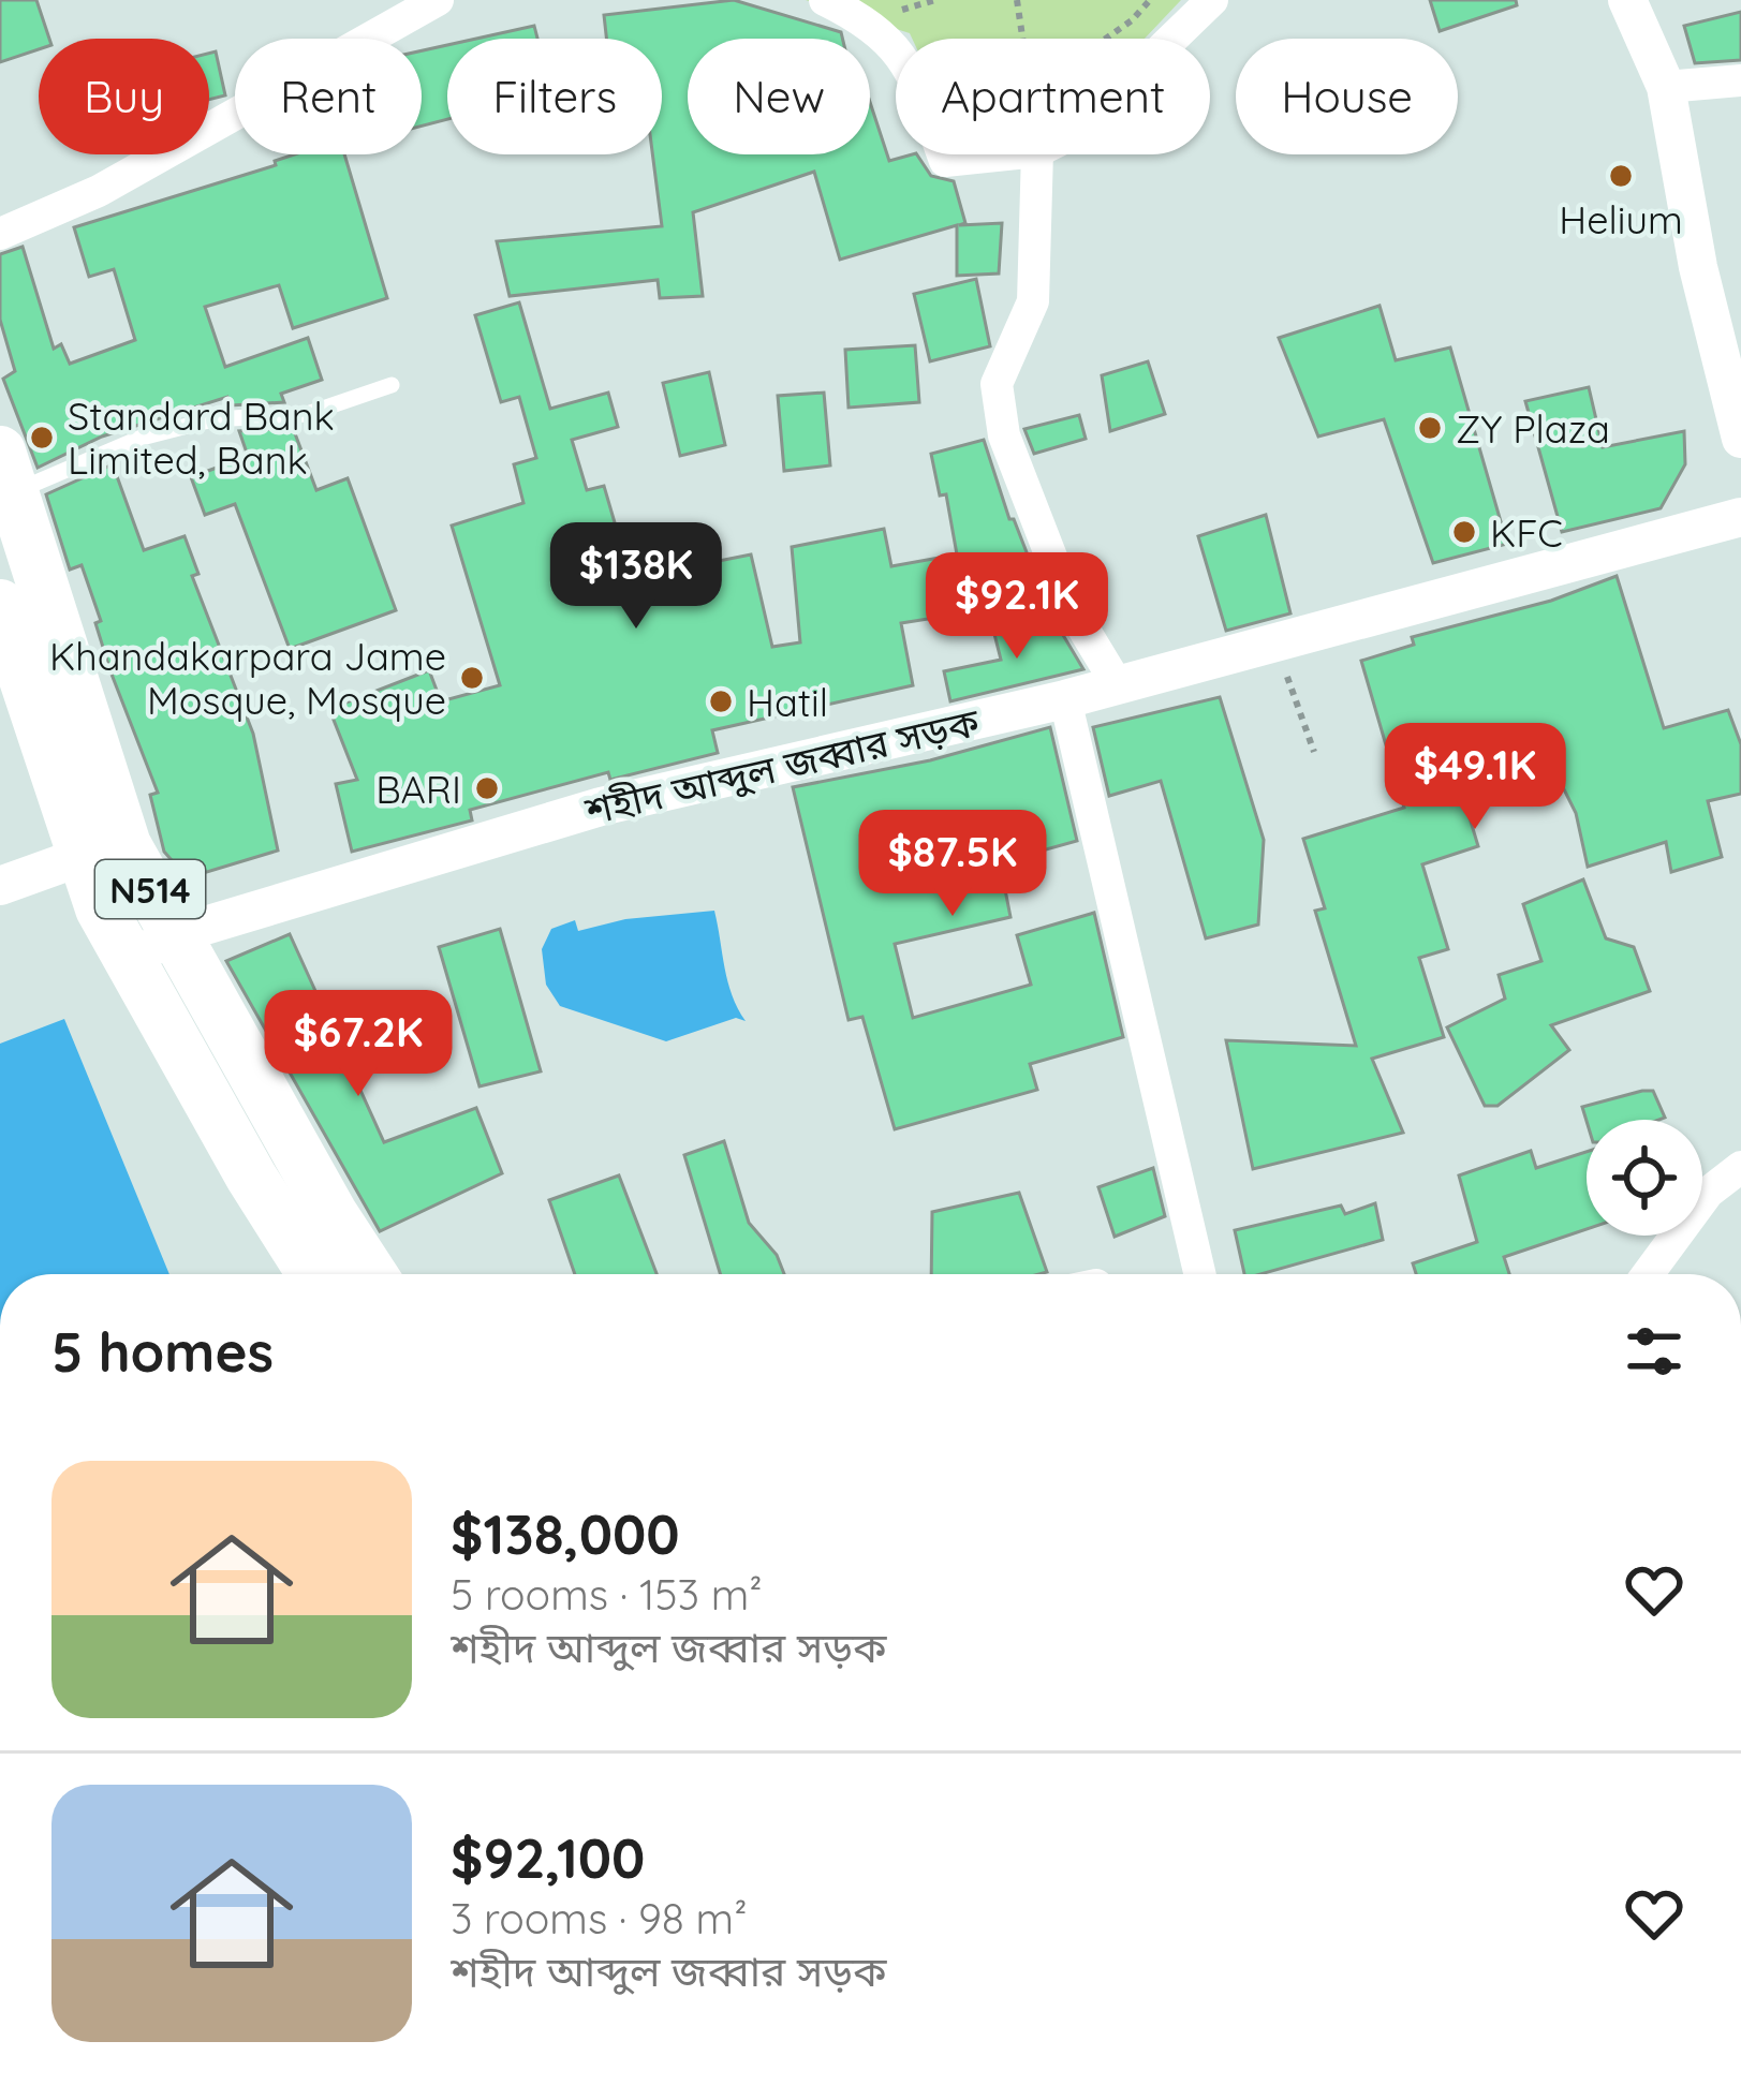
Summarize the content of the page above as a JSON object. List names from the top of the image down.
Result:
{
  "streets": {
    "highway": ["N514"],
    "street": ["শহীদ আব্দুল জব্বার সড়ক"]
  },
  "crossings": [
    ["শহীদ আব্দুল জব্বার সড়ক", "N514"]
  ],
  "places": [
    "Helium",
    "ZY Plaza",
    "Standard Bank Limited, Bank",
    "KFC",
    "Khandakarpara Jame Mosque, Mosque",
    "Hatil",
    "BARI"
  ],
  "page": {
    "chip": [
      "Buy",
      "Rent",
      "Filters",
      "New",
      "Apartment",
      "House"
    ],
    "price": [
      "$138K",
      "$92.1K",
      "$49.1K",
      "$87.5K",
      "$67.2K"
    ],
    "heading": "5 homes",
    "list": [
      {
        "name": "$138,000",
        "note": "5 rooms · 153 m² · শহীদ আব্দুল জব্বার সড়ক"
      },
      {
        "name": "$92,100",
        "note": "3 rooms · 98 m² · শহীদ আব্দুল জব্বার সড়ক"
      }
    ]
  }
}
